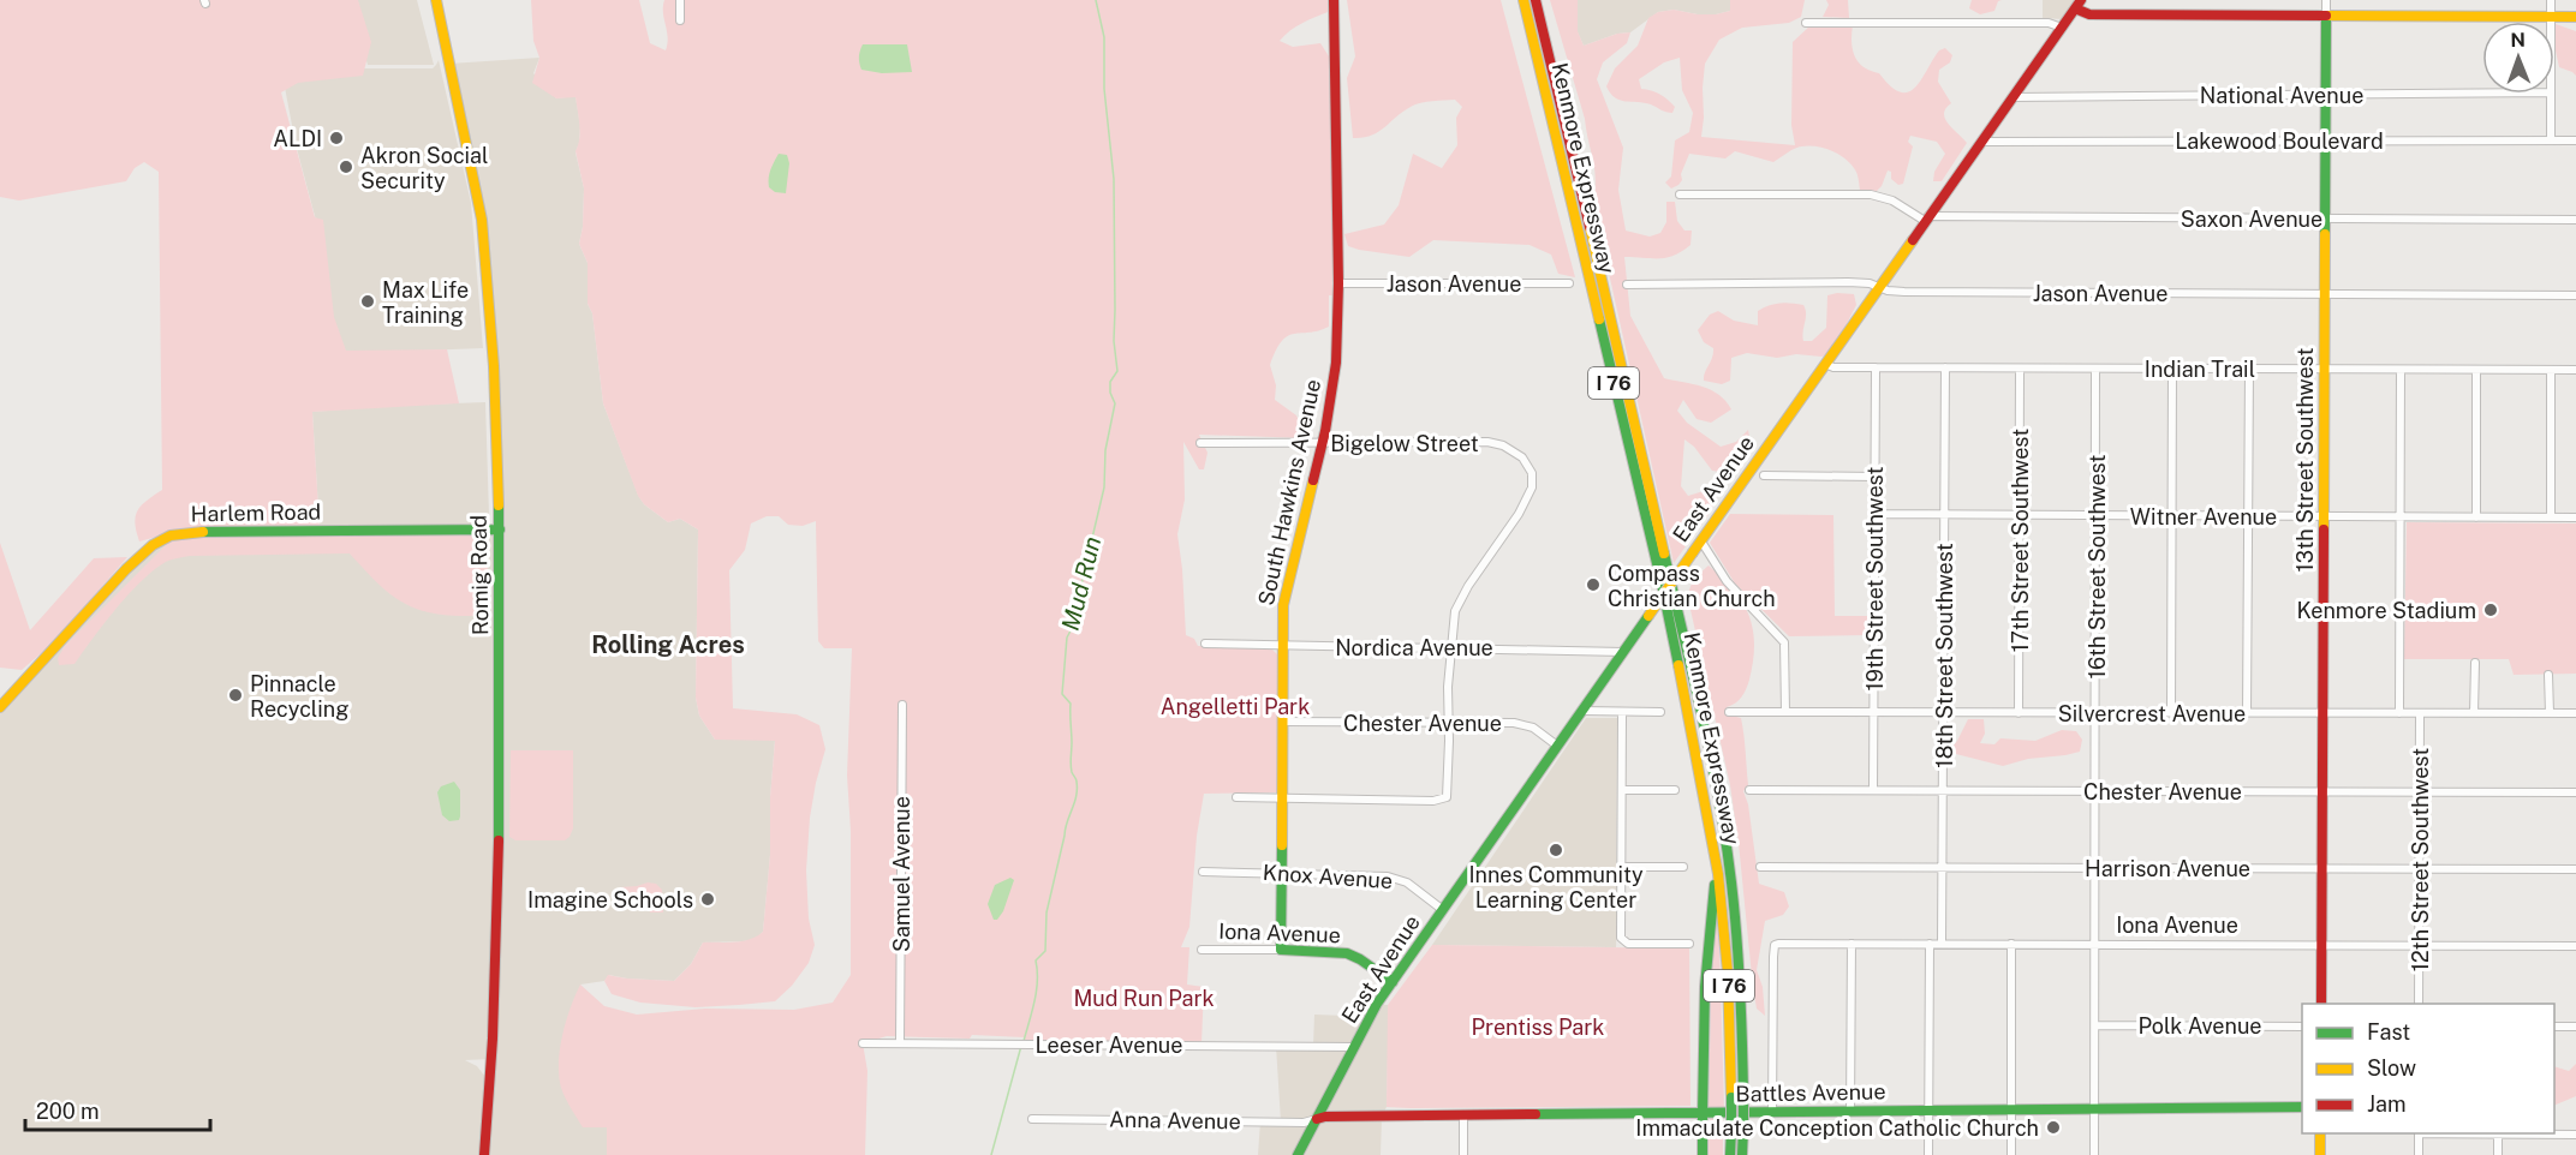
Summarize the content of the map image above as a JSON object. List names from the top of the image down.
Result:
{
  "streets": {
    "main road": [
      "Kenmore Expressway",
      "I 76",
      "13th Street Southwest",
      "East Avenue",
      "South Hawkins Avenue",
      "Harlem Road",
      "Romig Road",
      "Iona Avenue",
      "Battles Avenue"
    ],
    "street": [
      "National Avenue",
      "Lakewood Boulevard",
      "Saxon Avenue",
      "Jason Avenue",
      "Indian Trail",
      "Bigelow Street",
      "Witner Avenue",
      "17th Street Southwest",
      "16th Street Southwest",
      "19th Street Southwest",
      "Nordica Avenue",
      "18th Street Southwest",
      "Silvercrest Avenue",
      "Chester Avenue",
      "12th Street Southwest",
      "Harrison Avenue",
      "Samuel Avenue",
      "Knox Avenue",
      "Polk Avenue",
      "Leeser Avenue",
      "Anna Avenue"
    ]
  },
  "crossings": [
    ["National Avenue", "13th Street Southwest"],
    ["National Avenue", "East Avenue"],
    ["Lakewood Boulevard", "13th Street Southwest"],
    ["Lakewood Boulevard", "East Avenue"],
    ["Saxon Avenue", "13th Street Southwest"],
    ["Saxon Avenue", "East Avenue"],
    ["Jason Avenue", "13th Street Southwest"],
    ["Jason Avenue", "East Avenue"],
    ["Jason Avenue", "South Hawkins Avenue"],
    ["Indian Trail", "13th Street Southwest"],
    ["Indian Trail", "East Avenue"],
    ["Indian Trail", "17th Street Southwest"],
    ["Indian Trail", "16th Street Southwest"],
    ["Indian Trail", "19th Street Southwest"],
    ["Indian Trail", "18th Street Southwest"],
    ["Bigelow Street", "South Hawkins Avenue"],
    ["Bigelow Street", "Nordica Avenue"],
    ["Bigelow Street", "Chester Avenue"],
    ["13th Street Southwest", "Witner Avenue"],
    ["13th Street Southwest", "Silvercrest Avenue"],
    ["13th Street Southwest", "Chester Avenue"],
    ["13th Street Southwest", "Harrison Avenue"],
    ["13th Street Southwest", "Iona Avenue"],
    ["East Avenue", "Nordica Avenue"],
    ["East Avenue", "Chester Avenue"],
    ["East Avenue", "Knox Avenue"],
    ["East Avenue", "Iona Avenue"],
    ["East Avenue", "Leeser Avenue"],
    ["East Avenue", "Battles Avenue"],
    ["East Avenue", "Anna Avenue"],
    ["South Hawkins Avenue", "Nordica Avenue"],
    ["South Hawkins Avenue", "Chester Avenue"],
    ["South Hawkins Avenue", "Knox Avenue"],
    ["South Hawkins Avenue", "Iona Avenue"],
    ["Harlem Road", "Romig Road"],
    ["Witner Avenue", "17th Street Southwest"],
    ["Witner Avenue", "16th Street Southwest"],
    ["Witner Avenue", "19th Street Southwest"],
    ["Witner Avenue", "18th Street Southwest"],
    ["17th Street Southwest", "Silvercrest Avenue"],
    ["16th Street Southwest", "Silvercrest Avenue"],
    ["16th Street Southwest", "Chester Avenue"],
    ["16th Street Southwest", "Harrison Avenue"],
    ["16th Street Southwest", "Iona Avenue"],
    ["16th Street Southwest", "Polk Avenue"],
    ["16th Street Southwest", "Battles Avenue"],
    ["19th Street Southwest", "Silvercrest Avenue"],
    ["19th Street Southwest", "Chester Avenue"],
    ["18th Street Southwest", "Silvercrest Avenue"],
    ["18th Street Southwest", "Chester Avenue"],
    ["18th Street Southwest", "Harrison Avenue"],
    ["18th Street Southwest", "Iona Avenue"],
    ["Silvercrest Avenue", "12th Street Southwest"],
    ["Chester Avenue", "12th Street Southwest"],
    ["12th Street Southwest", "Harrison Avenue"],
    ["12th Street Southwest", "Iona Avenue"],
    ["Samuel Avenue", "Leeser Avenue"],
    ["Iona Avenue", "Battles Avenue"],
    ["Battles Avenue", "Anna Avenue"]
  ],
  "districts": ["Rolling Acres"],
  "water": ["Mud Run"],
  "parks": ["Angelletti Park", "Mud Run Park", "Prentiss Park"],
  "places": [
    "ALDI",
    "Akron Social Security",
    "Max Life Training",
    "Compass Christian Church",
    "Kenmore Stadium",
    "Pinnacle Recycling",
    "Innes Community Learning Center",
    "Imagine Schools",
    "Immaculate Conception Catholic Church"
  ],
  "legend": ["Fast", "Slow", "Jam"],
  "scale_bar": "200 m",
  "north": "top"
}
